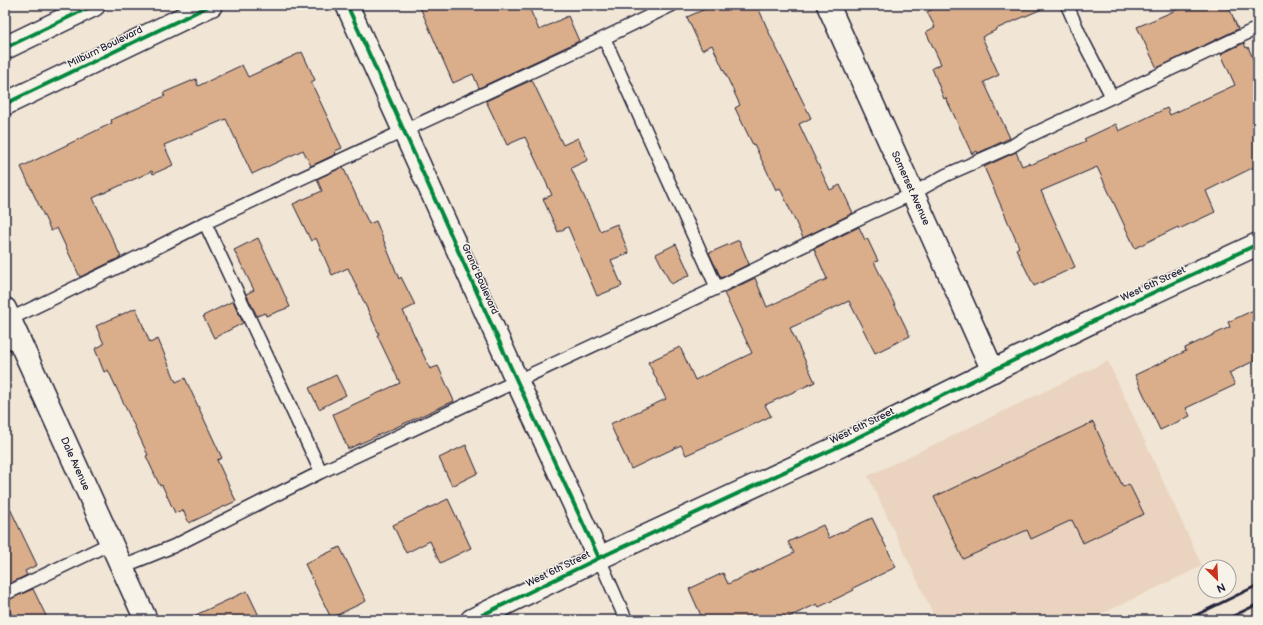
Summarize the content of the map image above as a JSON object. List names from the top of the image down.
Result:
{
  "streets": {
    "street": [
      "Milburn Boulevard",
      "Somerset Avenue",
      "Grand Boulevard",
      "West 6th Street",
      "Dale Avenue"
    ]
  },
  "crossings": [
    ["Somerset Avenue", "West 6th Street"],
    ["Grand Boulevard", "West 6th Street"]
  ],
  "north": "bottom right"
}
